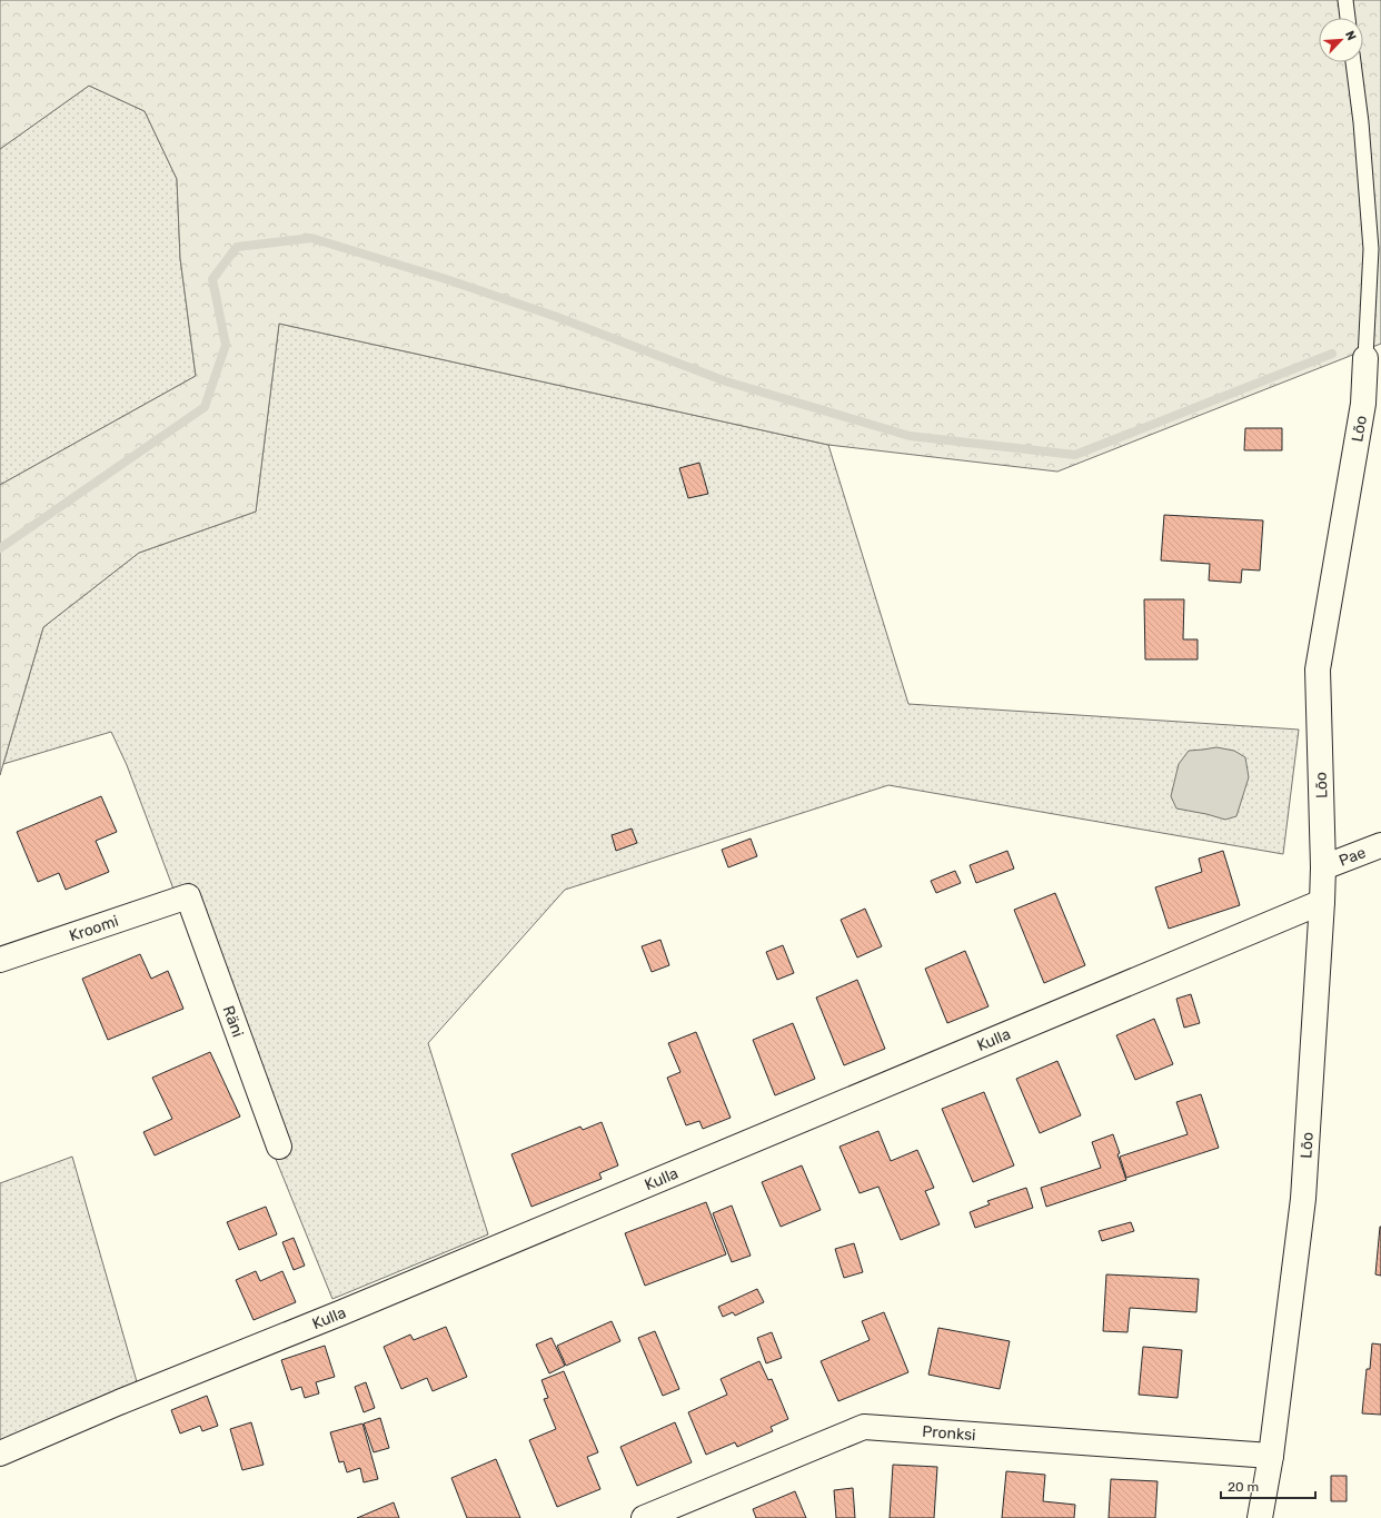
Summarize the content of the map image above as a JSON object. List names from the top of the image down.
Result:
{
  "streets": {
    "street": [
      "Lõo",
      "Pae",
      "Kroomi",
      "Räni",
      "Kulla",
      "Pronksi"
    ]
  },
  "crossings": [
    ["Lõo", "Pae"],
    ["Lõo", "Kulla"],
    ["Lõo", "Pronksi"],
    ["Kroomi", "Räni"]
  ],
  "scale_bar": "20 m",
  "north": "top right"
}
